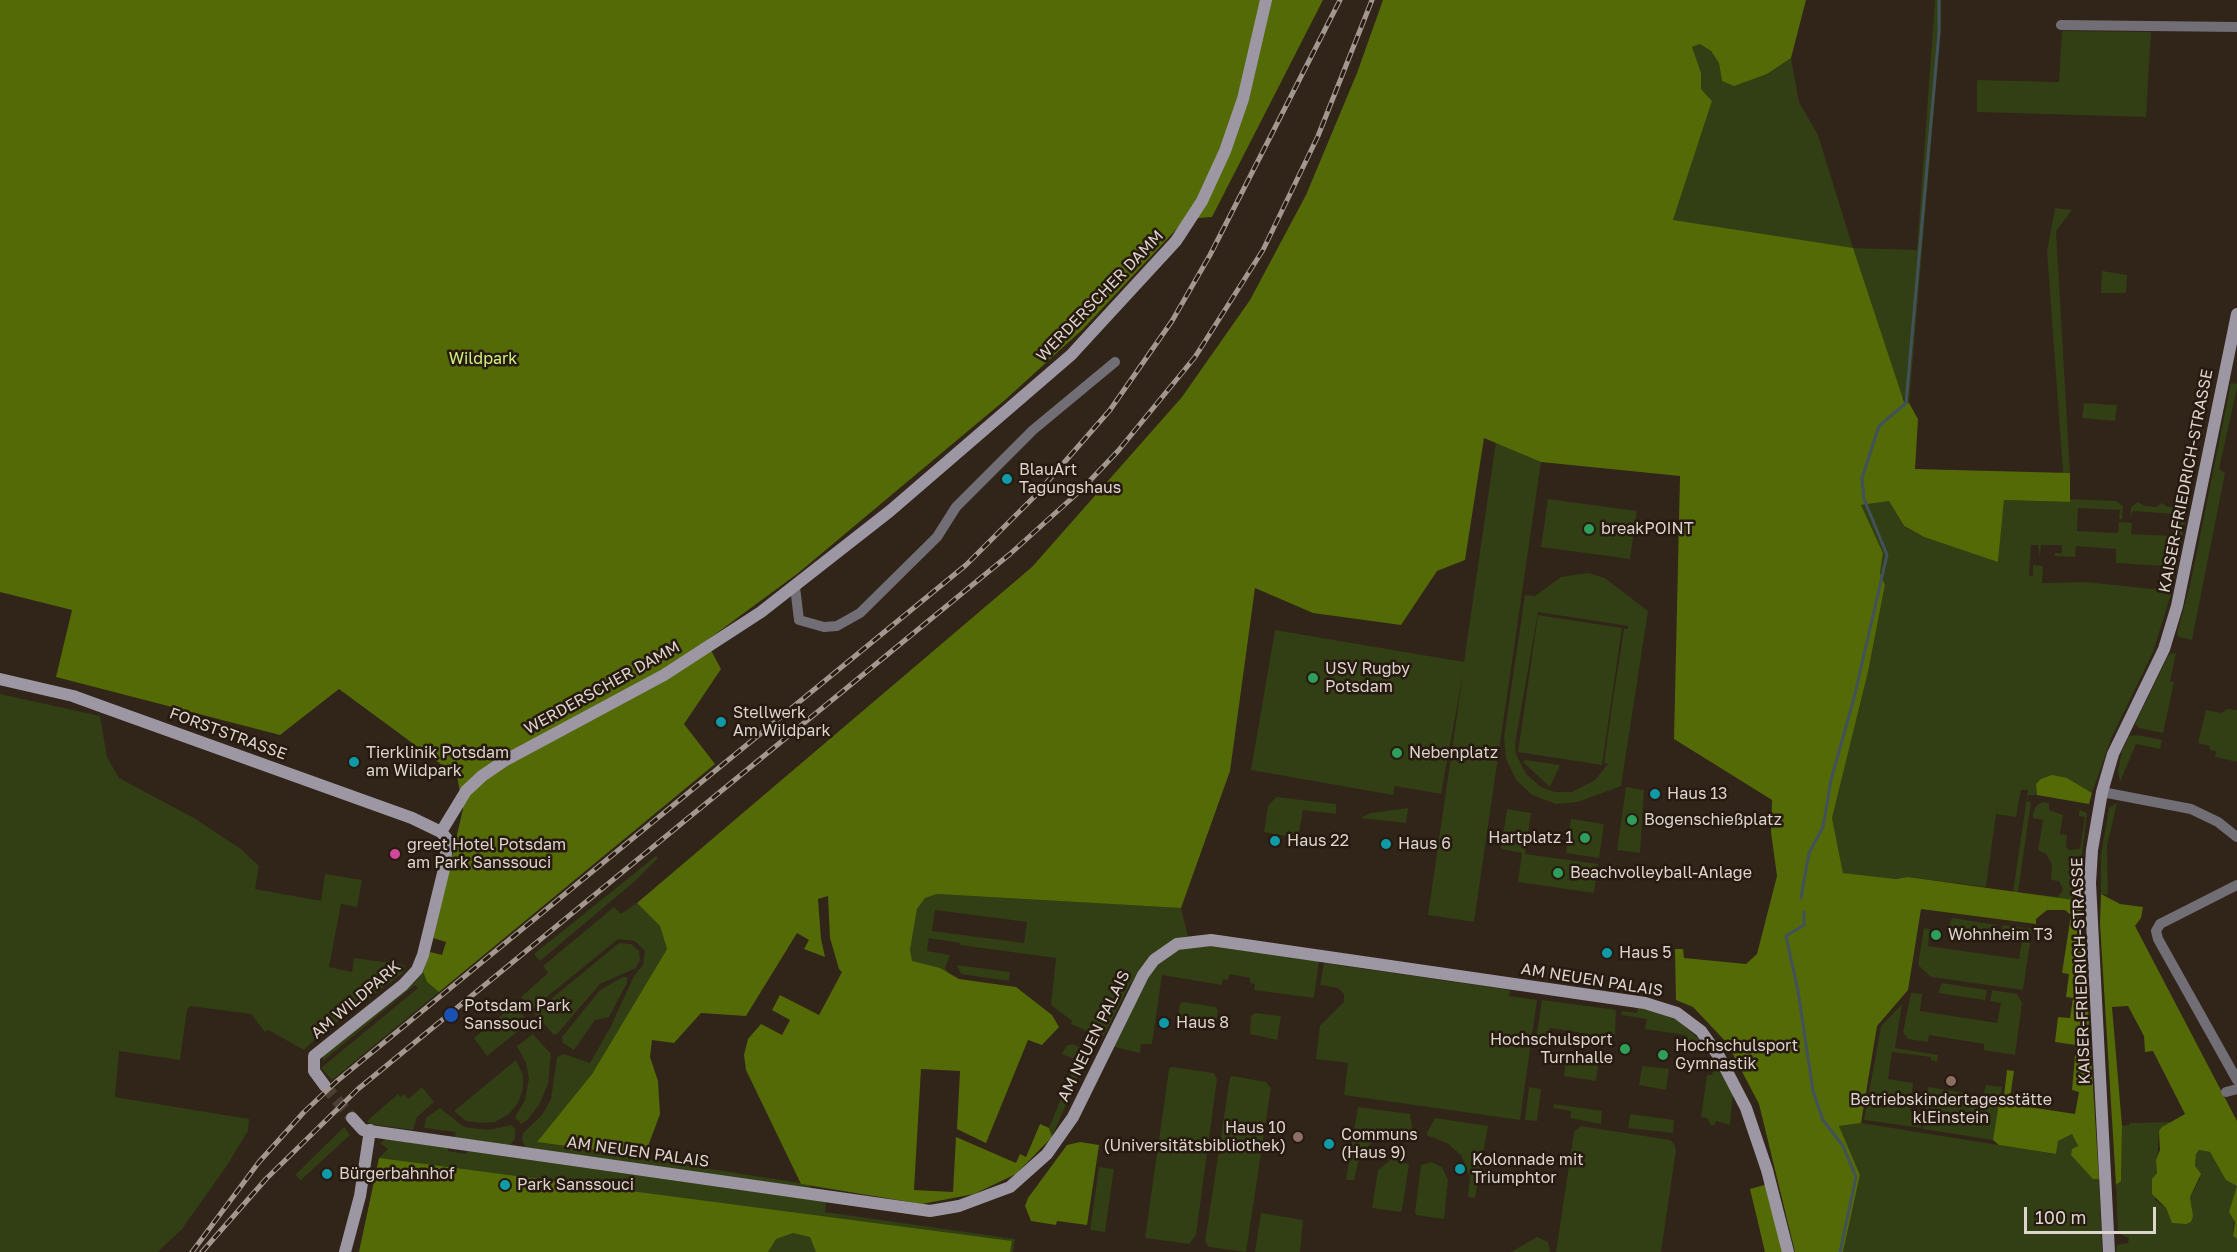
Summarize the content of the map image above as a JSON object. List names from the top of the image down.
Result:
{
  "streets": {
    "street": [
      "WERDERSCHER DAMM",
      "KAISER-FRIEDRICH-STRASSE",
      "FORSTSTRASSE",
      "AM NEUEN PALAIS",
      "AM WILDPARK"
    ]
  },
  "crossings": [
    ["WERDERSCHER DAMM", "FORSTSTRASSE"],
    ["WERDERSCHER DAMM", "AM WILDPARK"],
    ["FORSTSTRASSE", "AM WILDPARK"]
  ],
  "parks": ["Wildpark"],
  "places": [
    "BlauArt Tagungshaus",
    "breakPOINT",
    "USV Rugby Potsdam",
    "Stellwerk Am Wildpark",
    "Nebenplatz",
    "Tierklinik Potsdam am Wildpark",
    "Haus 13",
    "Bogenschießplatz",
    "Hartplatz 1",
    "Haus 22",
    "Haus 6",
    "greet Hotel Potsdam am Park Sanssouci",
    "Beachvolleyball-Anlage",
    "Wohnheim T3",
    "Haus 5",
    "Potsdam Park Sanssouci",
    "Haus 8",
    "Hochschulsport Turnhalle",
    "Hochschulsport Gymnastik",
    "Betriebskindertagesstätte klEinstein",
    "Haus 10 (Universitätsbibliothek)",
    "Communs (Haus 9)",
    "Kolonnade mit Triumphtor",
    "Bürgerbahnhof",
    "Park Sanssouci"
  ],
  "scale_bar": "100 m"
}
